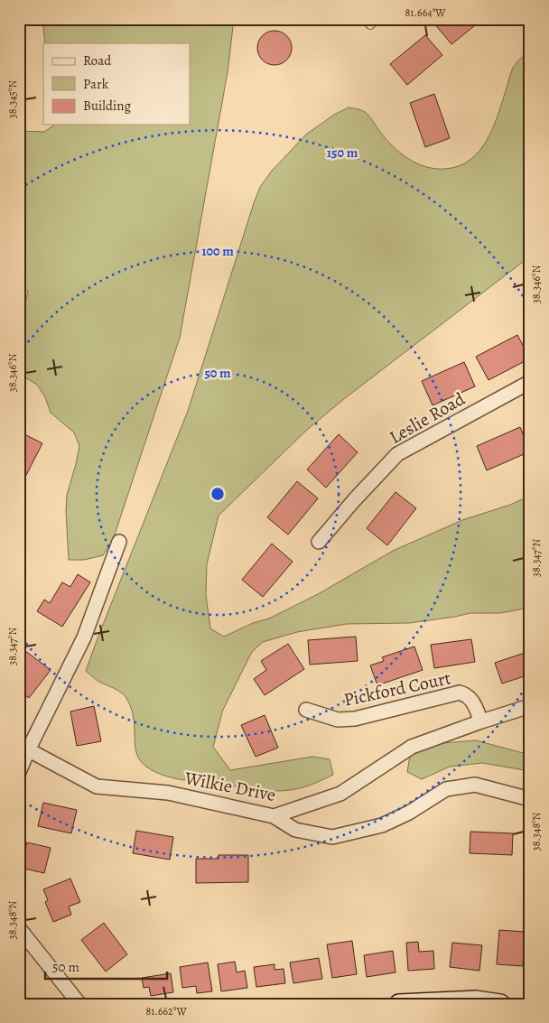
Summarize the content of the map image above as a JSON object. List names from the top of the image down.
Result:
{
  "streets": {
    "street": ["Leslie Road", "Pickford Court", "Wilkie Drive"]
  },
  "crossings": [
    ["Pickford Court", "Wilkie Drive"]
  ],
  "legend": ["Road", "Park", "Building"],
  "scale_bar": "50 m",
  "coordinates": [
    "81.664°W",
    "38.345°N",
    "38.346°N",
    "38.347°N",
    "38.348°N",
    "81.662°W"
  ],
  "rings": ["150 m", "100 m", "50 m"]
}
